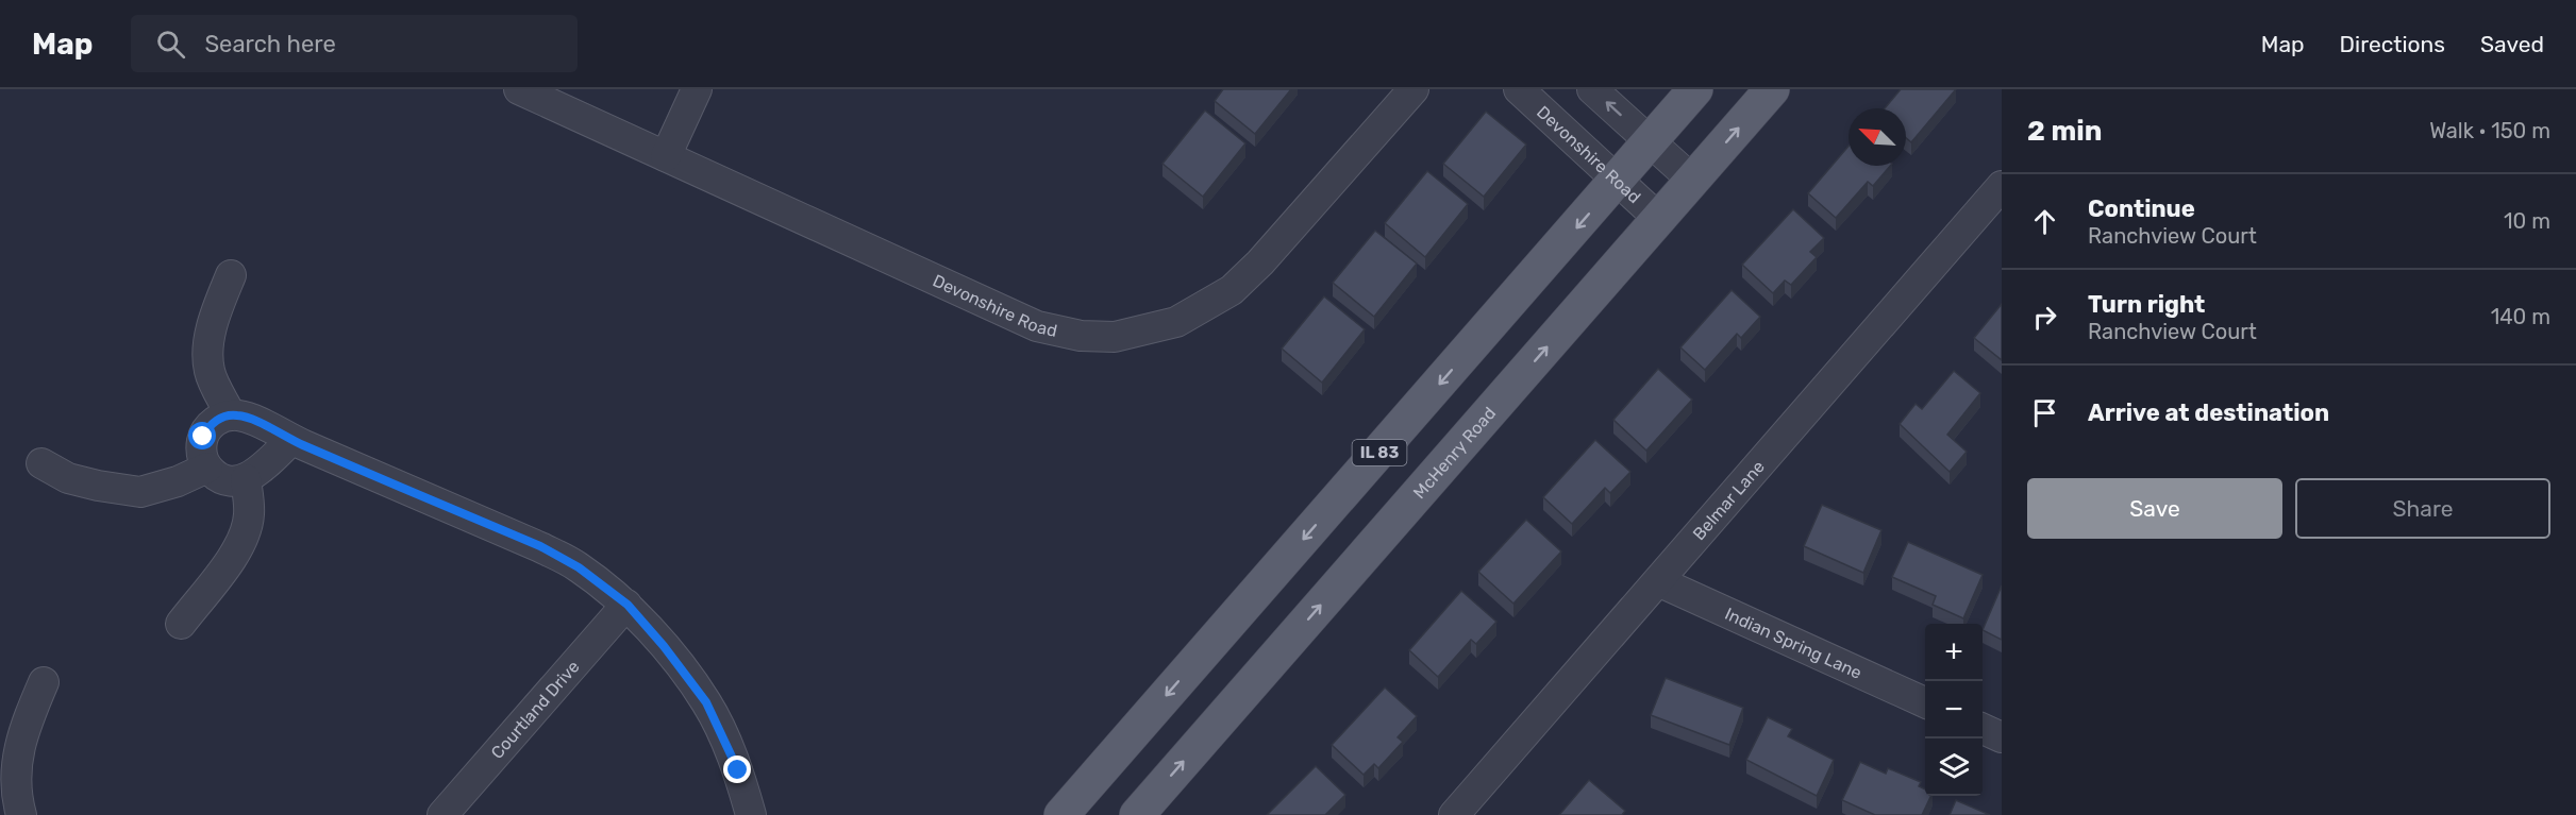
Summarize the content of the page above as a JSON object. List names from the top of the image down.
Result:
{
  "streets": {
    "main road": ["IL 83", "McHenry Road"],
    "street": [
      "Devonshire Road",
      "Belmar Lane",
      "Indian Spring Lane",
      "Courtland Drive"
    ]
  },
  "crossings": [
    ["Devonshire Road", "IL 83"],
    ["Devonshire Road", "McHenry Road"],
    ["Belmar Lane", "Indian Spring Lane"]
  ],
  "north": "top left",
  "page": {
    "header": "Map",
    "search": "Search here",
    "nav": ["Map", "Directions", "Saved"],
    "heading": ["2 min", "Walk · 150 m"],
    "list": [
      ["Continue", "Ranchview Court", "10 m"],
      ["Turn right", "Ranchview Court", "140 m"],
      "Arrive at destination"
    ],
    "buttons": ["Save", "Share"],
    "map_buttons": ["+", "−"]
  }
}
